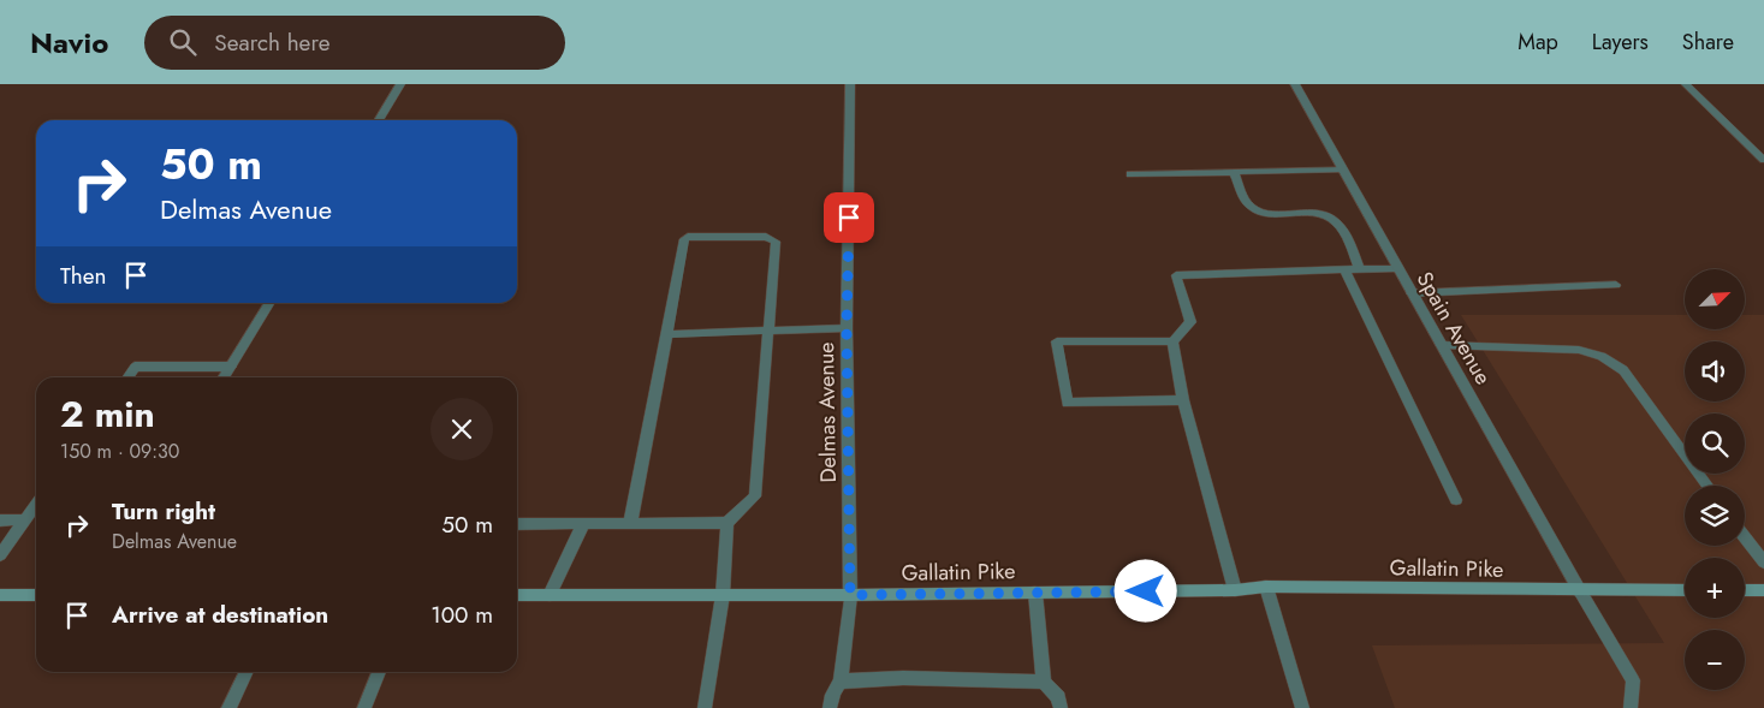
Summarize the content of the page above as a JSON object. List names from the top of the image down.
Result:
{
  "streets": {
    "main road": ["Gallatin Pike"],
    "street": ["Spain Avenue", "Delmas Avenue"]
  },
  "crossings": [
    ["Spain Avenue", "Gallatin Pike"],
    ["Delmas Avenue", "Gallatin Pike"]
  ],
  "north": "top right",
  "page": {
    "header": "Navio",
    "search": "Search here",
    "nav": ["Map", "Layers", "Share"],
    "turn": ["50 m", "Delmas Avenue"],
    "then": "Then",
    "map_buttons": ["+", "−"],
    "heading": ["2 min", "150 m · 09:30"],
    "list": [
      {
        "name": "Turn right",
        "note": "Delmas Avenue",
        "value": "50 m"
      },
      {
        "name": "Arrive at destination",
        "value": "100 m"
      }
    ]
  }
}
